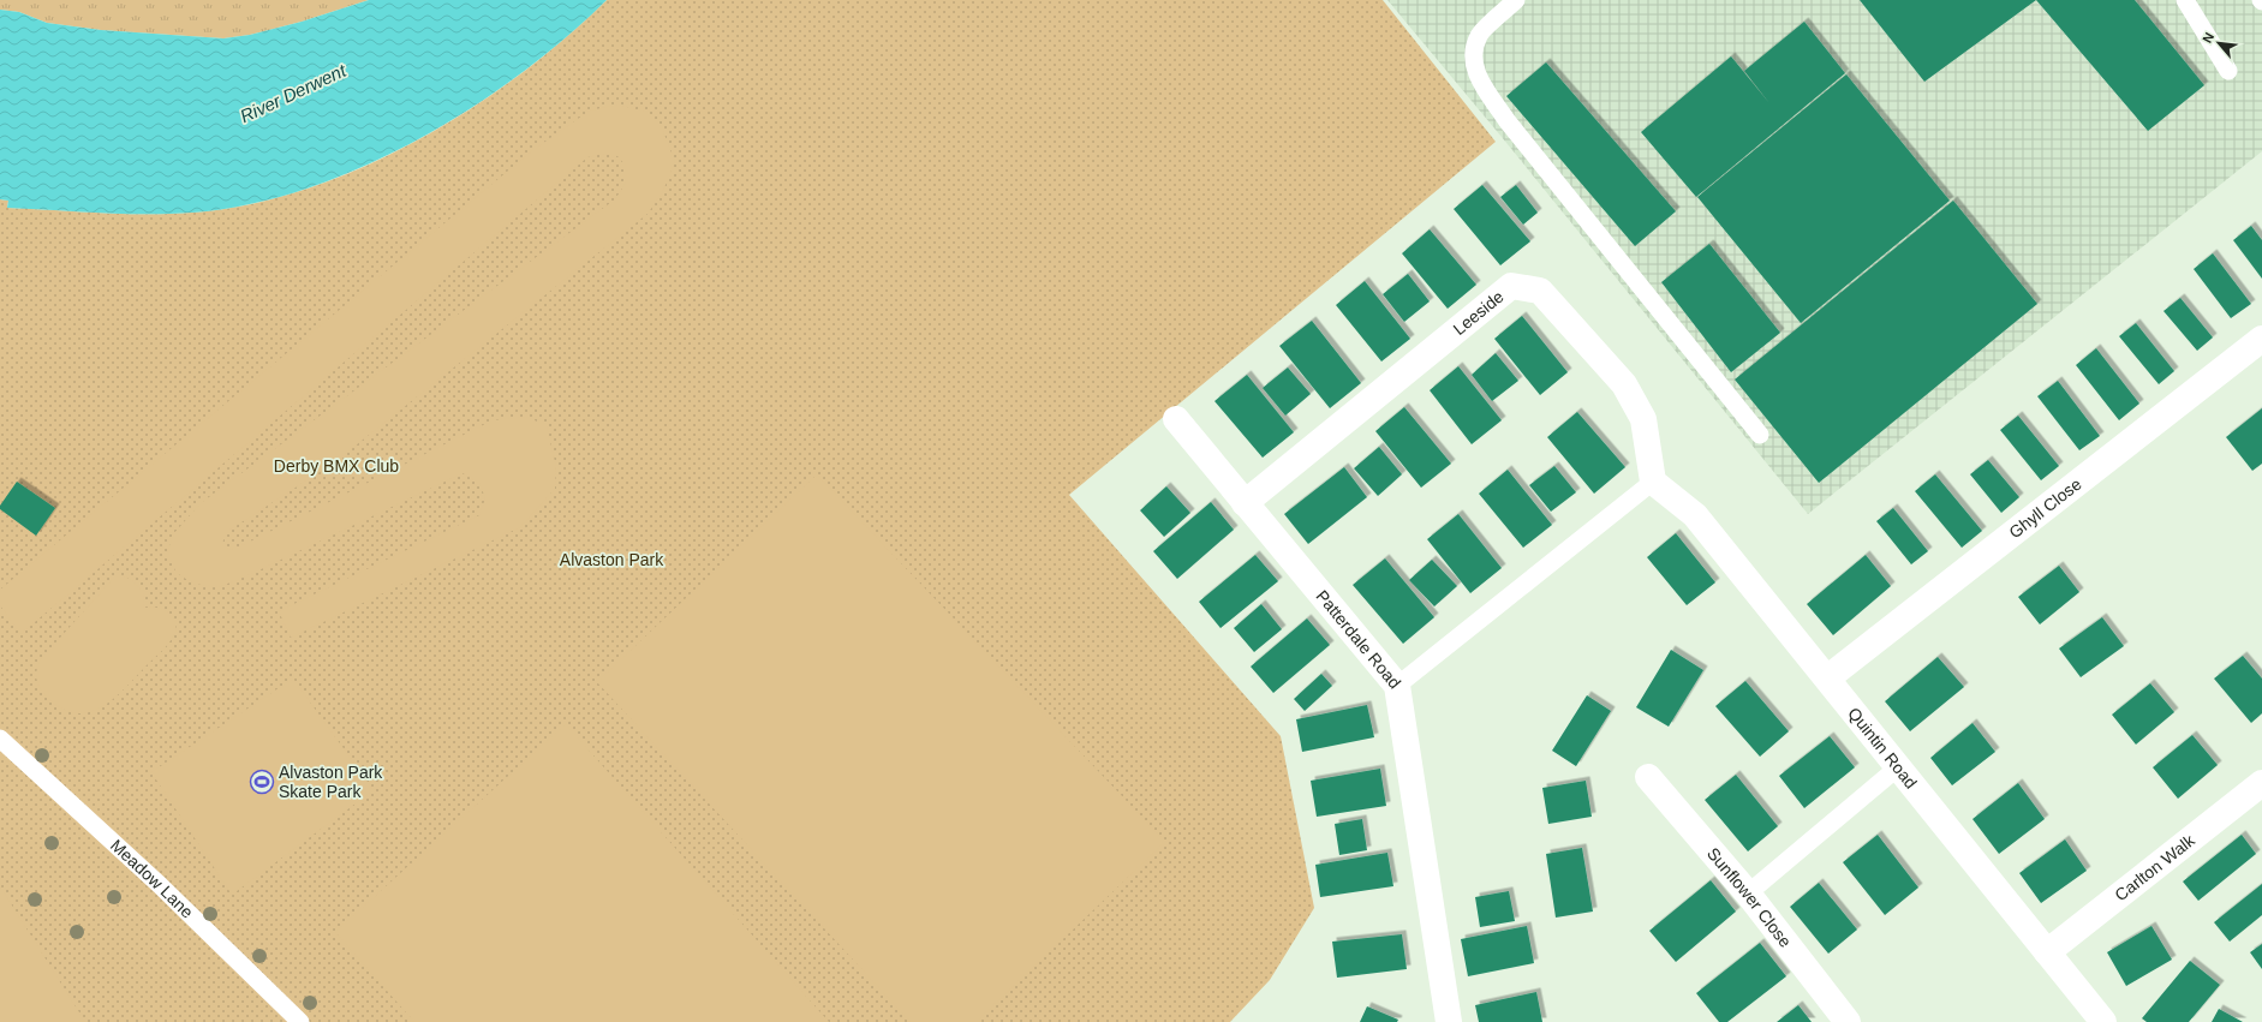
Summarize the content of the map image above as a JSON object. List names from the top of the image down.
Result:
{
  "streets": {
    "street": [
      "Leeside",
      "Ghyll Close",
      "Patterdale Road",
      "Quintin Road",
      "Carlton Walk",
      "Sunflower Close"
    ],
    "lane": ["Meadow Lane"]
  },
  "crossings": [
    ["Leeside", "Patterdale Road"],
    ["Leeside", "Quintin Road"],
    ["Ghyll Close", "Quintin Road"],
    ["Quintin Road", "Carlton Walk"]
  ],
  "water": ["River Derwent"],
  "parks": ["Derby BMX Club", "Alvaston Park"],
  "places": {
    "sports": ["Alvaston Park Skate Park"]
  },
  "north": "top left"
}
